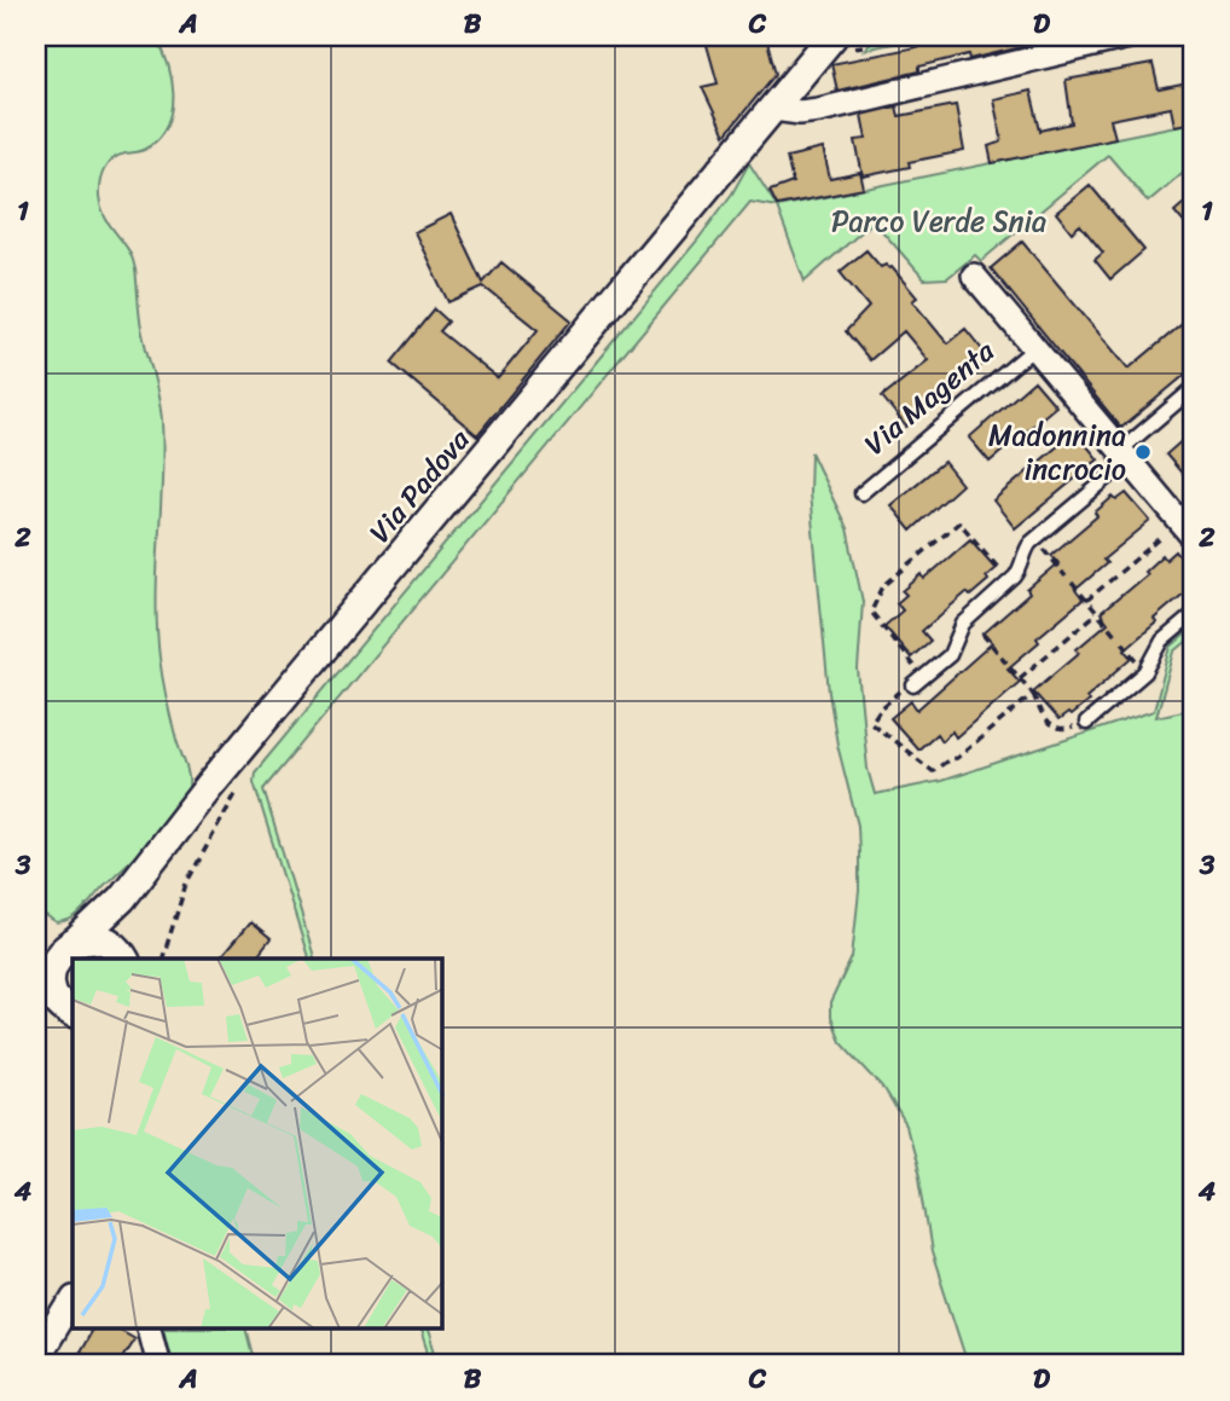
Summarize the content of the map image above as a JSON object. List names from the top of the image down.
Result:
{
  "streets": {
    "street": ["Via Magenta", "Via Padova"]
  },
  "parks": ["Parco Verde Snia"],
  "places": ["Madonnina incrocio"],
  "grid": {
    "columns": [
      "A",
      "B",
      "C",
      "D"
    ],
    "rows": [
      "1",
      "2",
      "3",
      "4"
    ]
  }
}
